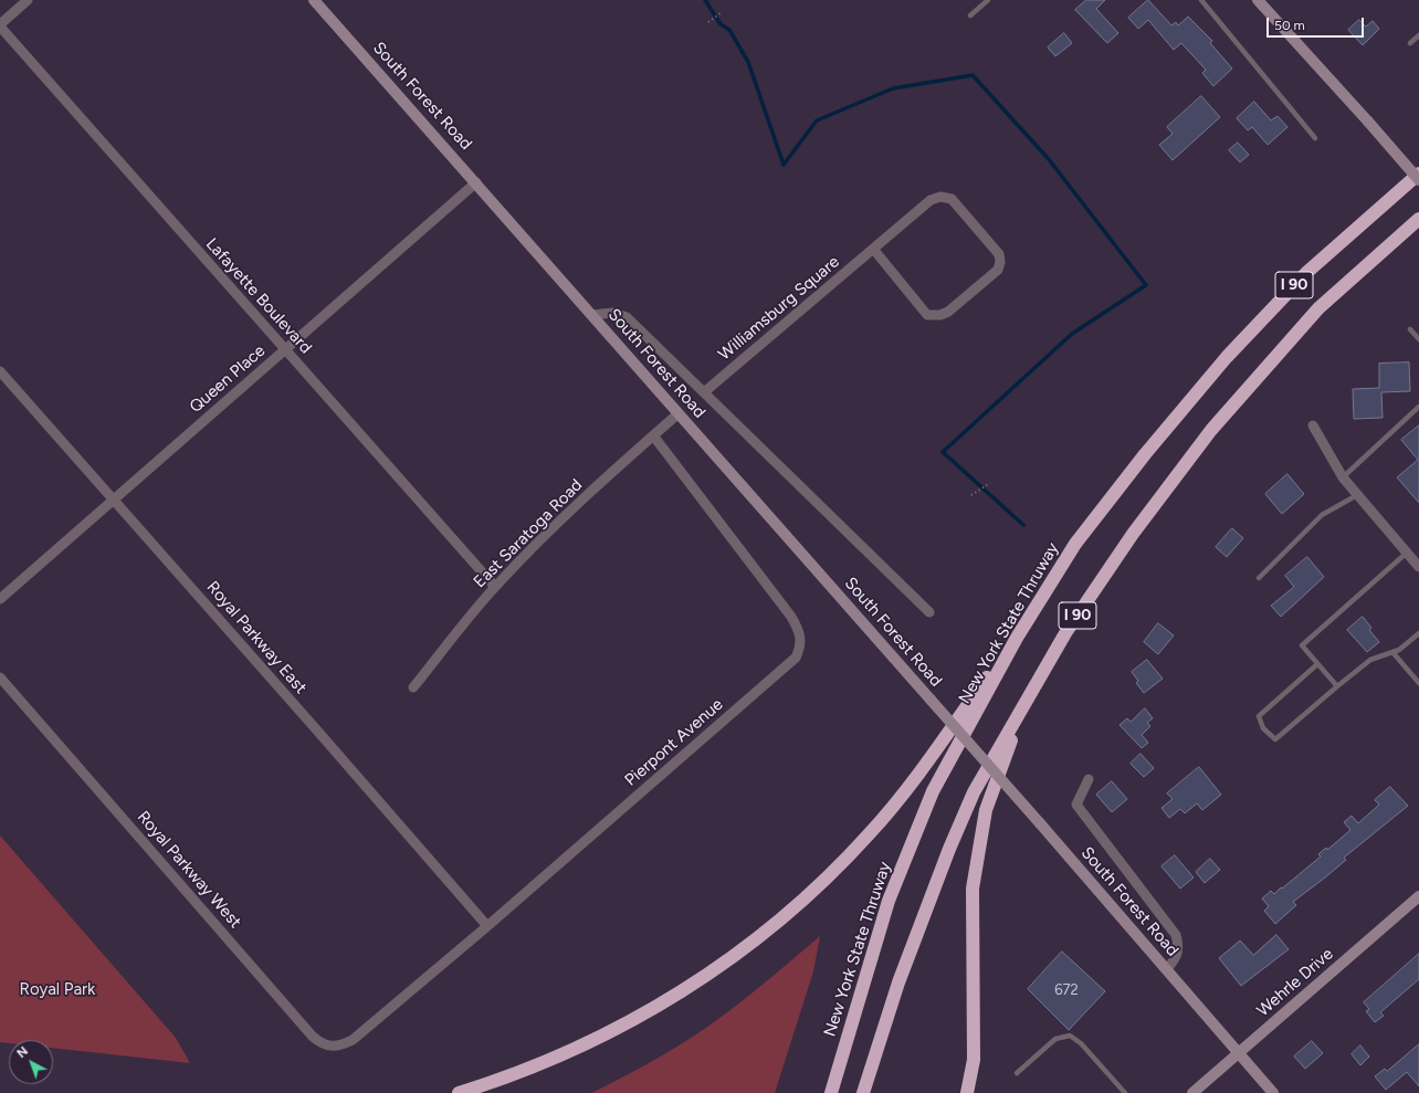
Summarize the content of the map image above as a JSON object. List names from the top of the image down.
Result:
{
  "streets": {
    "highway": ["I 90", "New York State Thruway"],
    "street": [
      "South Forest Road",
      "Lafayette Boulevard",
      "Williamsburg Square",
      "Queen Place",
      "East Saratoga Road",
      "Royal Parkway East",
      "Pierpont Avenue",
      "Royal Parkway West",
      "Wehrle Drive"
    ]
  },
  "crossings": [
    ["South Forest Road", "Williamsburg Square"],
    ["South Forest Road", "Queen Place"],
    ["South Forest Road", "East Saratoga Road"],
    ["South Forest Road", "Wehrle Drive"],
    ["Lafayette Boulevard", "Queen Place"],
    ["Lafayette Boulevard", "East Saratoga Road"],
    ["Queen Place", "Royal Parkway East"],
    ["East Saratoga Road", "Pierpont Avenue"],
    ["Royal Parkway East", "Pierpont Avenue"],
    ["Pierpont Avenue", "Royal Parkway West"]
  ],
  "parks": ["Royal Park"],
  "house_numbers": ["672"],
  "scale_bar": "50 m",
  "north": "top left"
}
